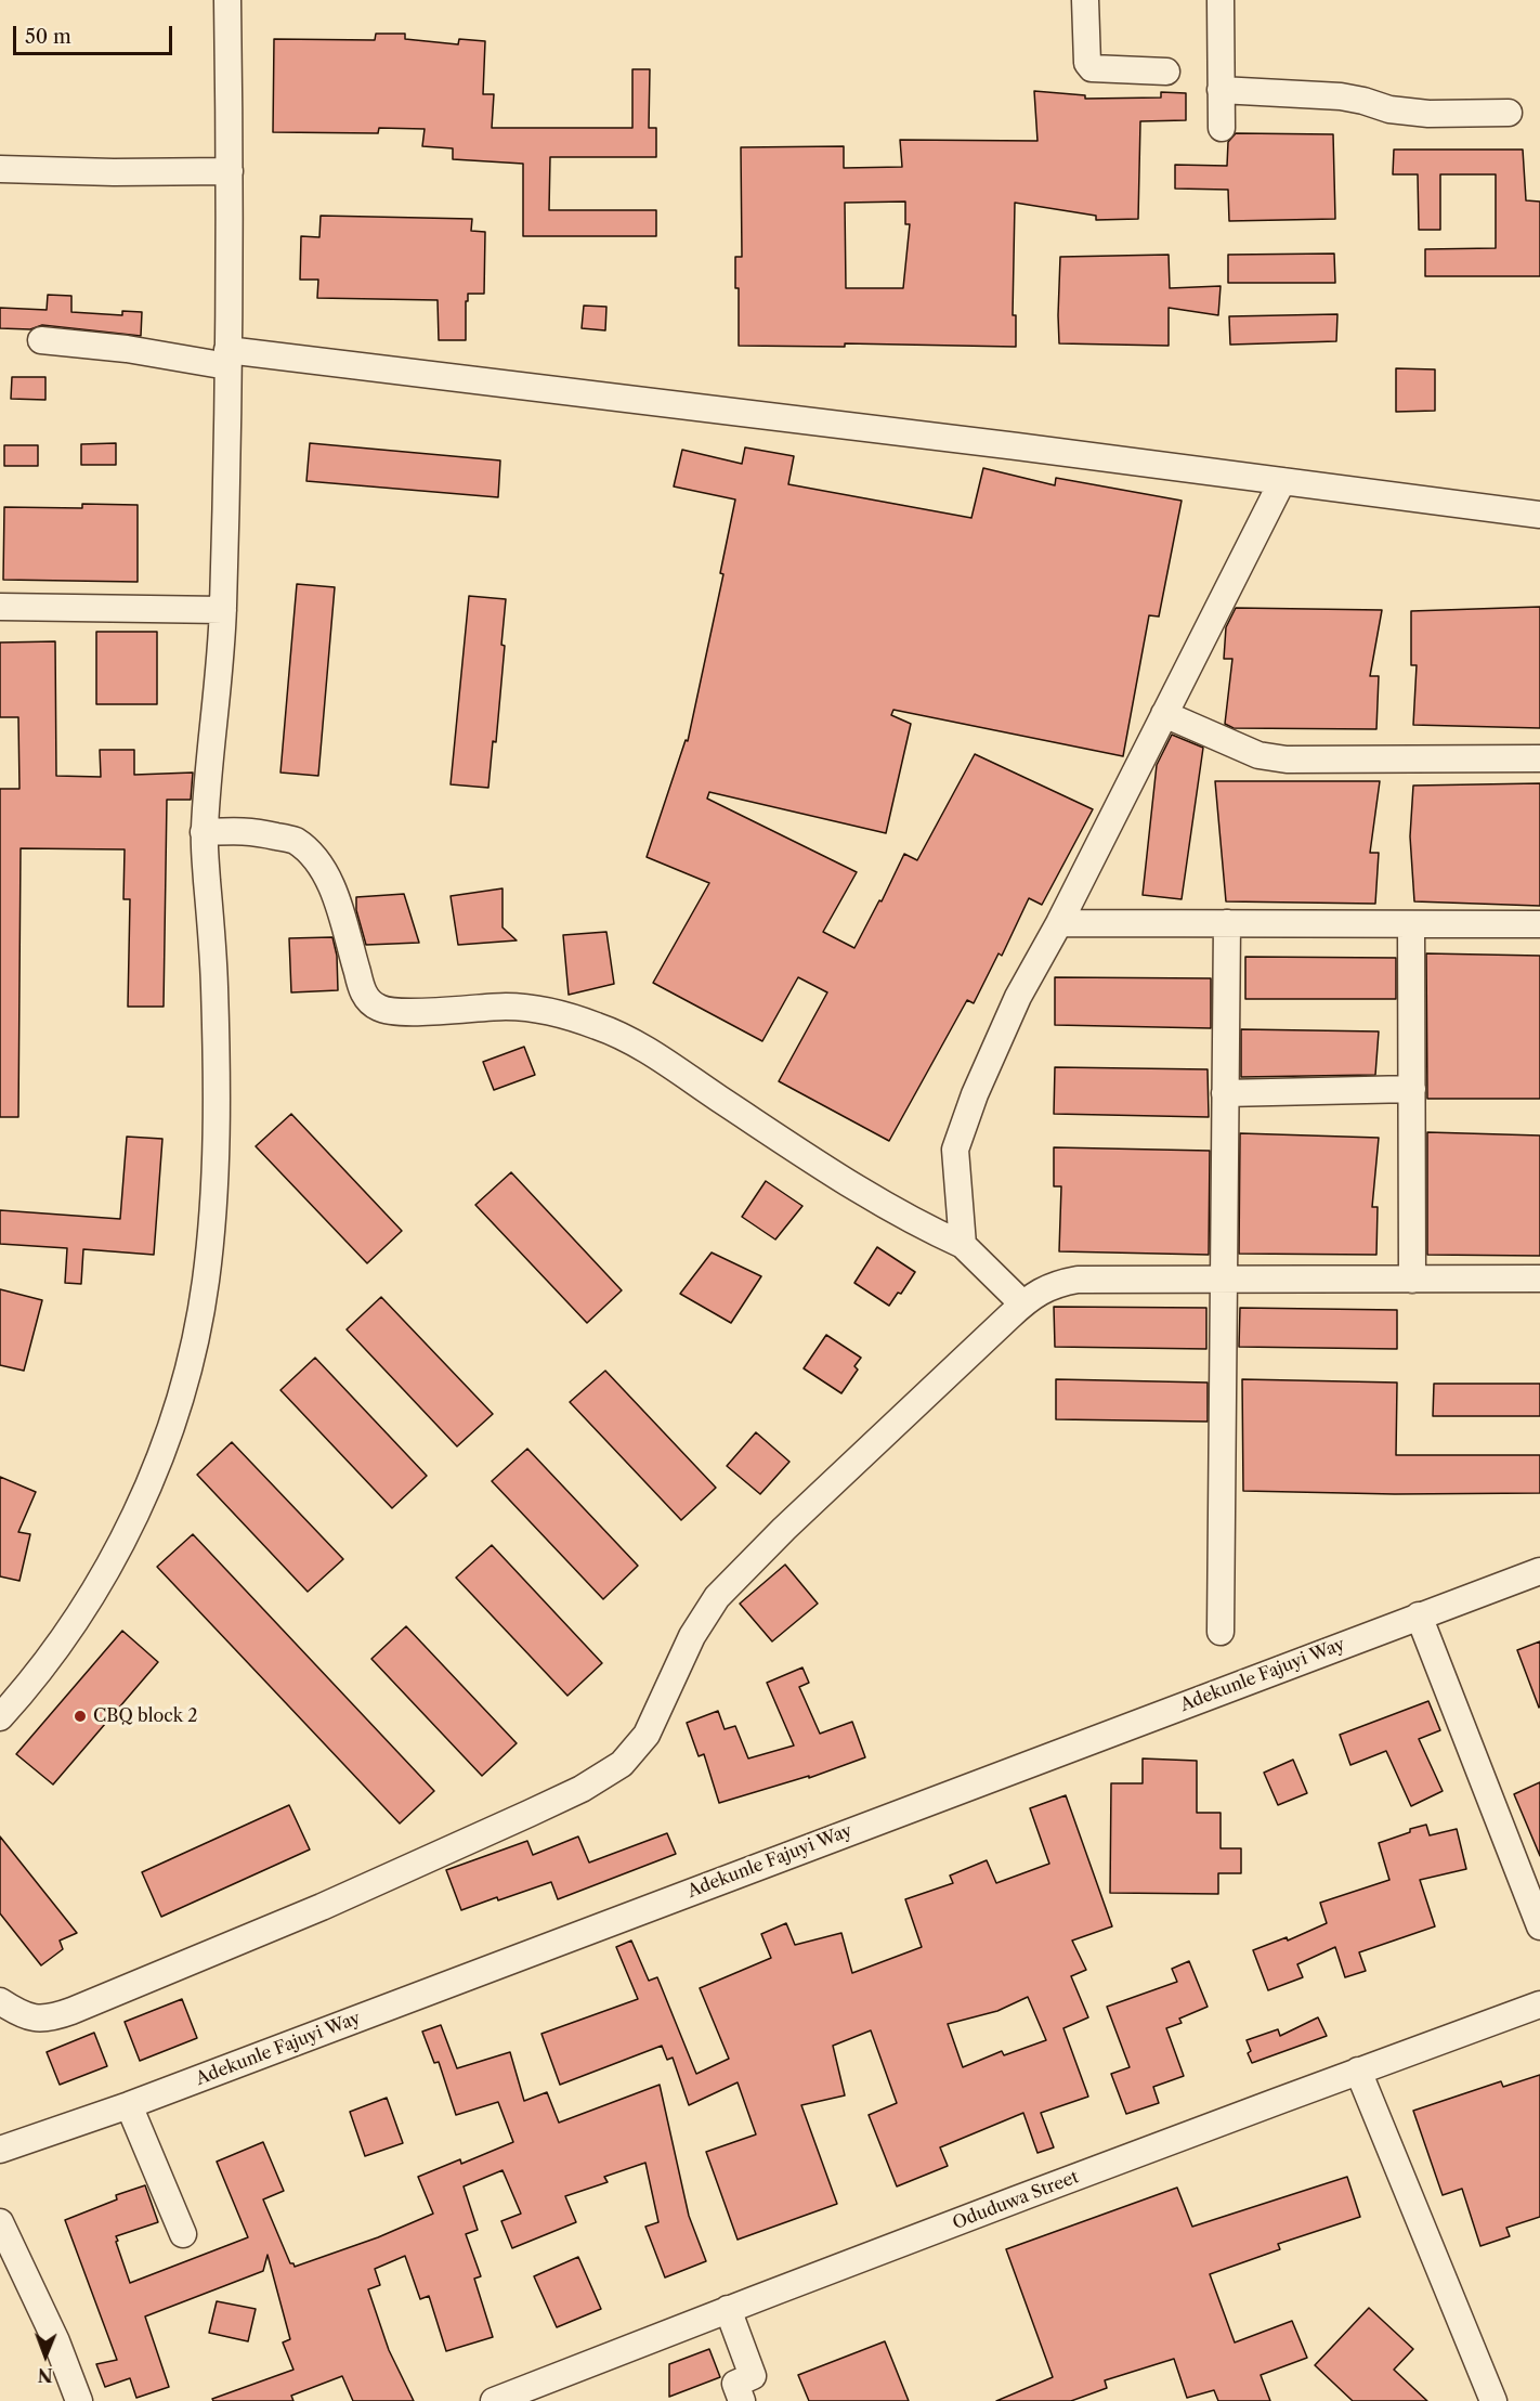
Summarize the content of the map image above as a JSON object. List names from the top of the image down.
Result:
{
  "streets": {
    "street": ["Adekunle Fajuyi Way", "Oduduwa Street"]
  },
  "places": ["CBQ block 2"],
  "scale_bar": "50 m",
  "north": "bottom"
}
